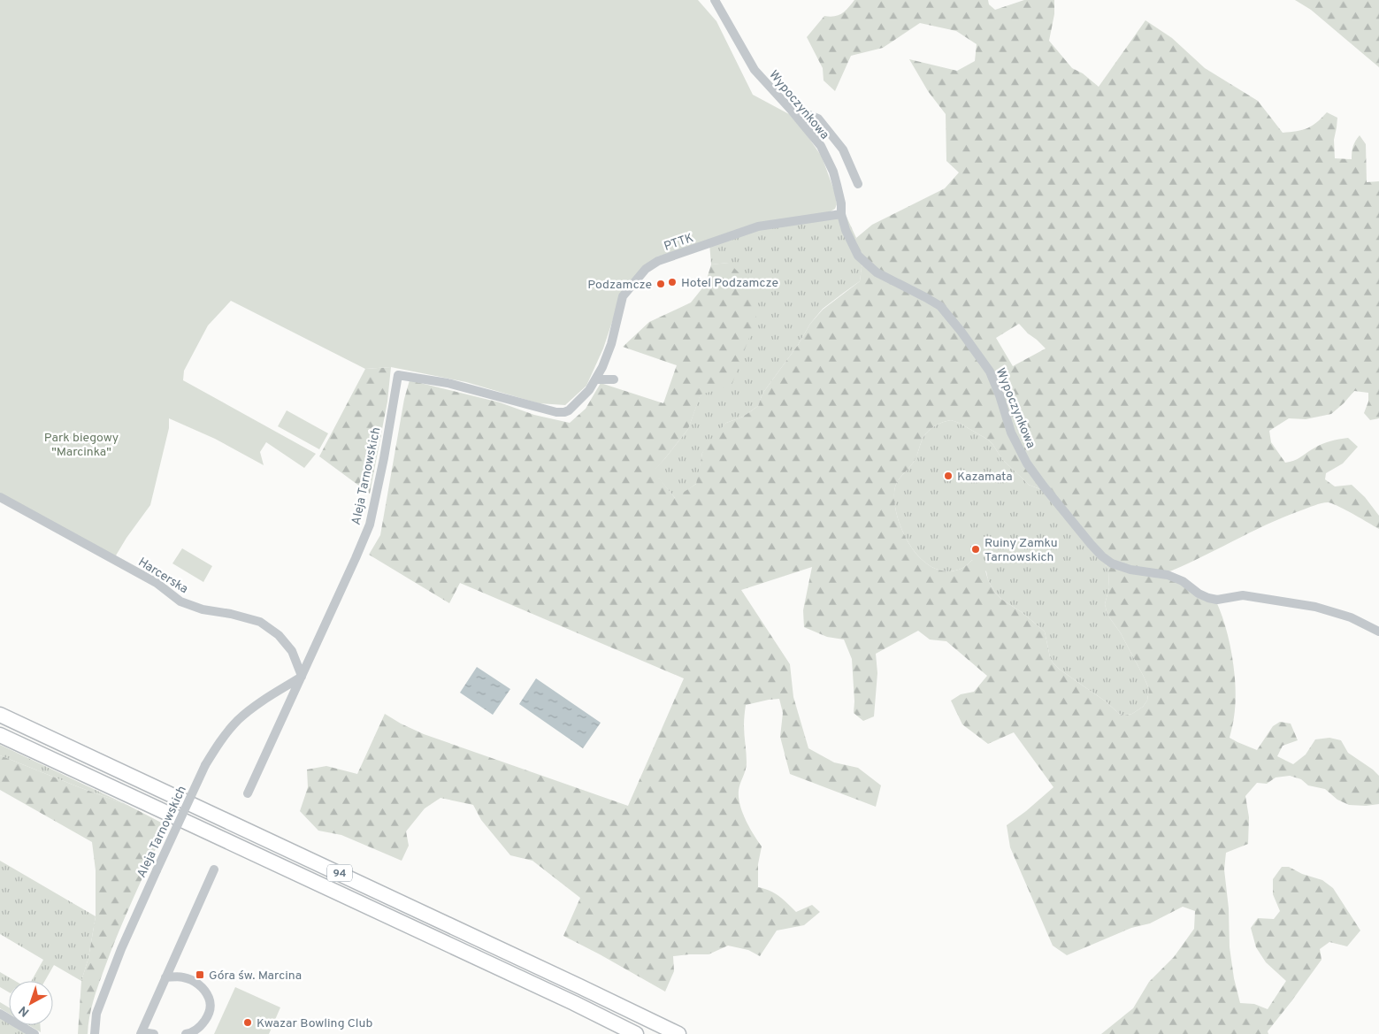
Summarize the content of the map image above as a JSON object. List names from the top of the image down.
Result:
{
  "streets": {
    "main road": ["94"],
    "street": [
      "Wypoczynkowa",
      "PTTK",
      "Aleja Tarnowskich",
      "Harcerska"
    ]
  },
  "crossings": [
    ["Wypoczynkowa", "PTTK"],
    ["PTTK", "Aleja Tarnowskich"],
    ["Aleja Tarnowskich", "Harcerska"]
  ],
  "parks": ["Park biegowy \"Marcinka\""],
  "places": {
    "other": [
      "Hotel Podzamcze",
      "Podzamcze",
      "Kazamata",
      "Ruiny Zamku Tarnowskich",
      "Kwazar Bowling Club"
    ],
    "transit": ["Góra św. Marcina"]
  },
  "north": "bottom left"
}
